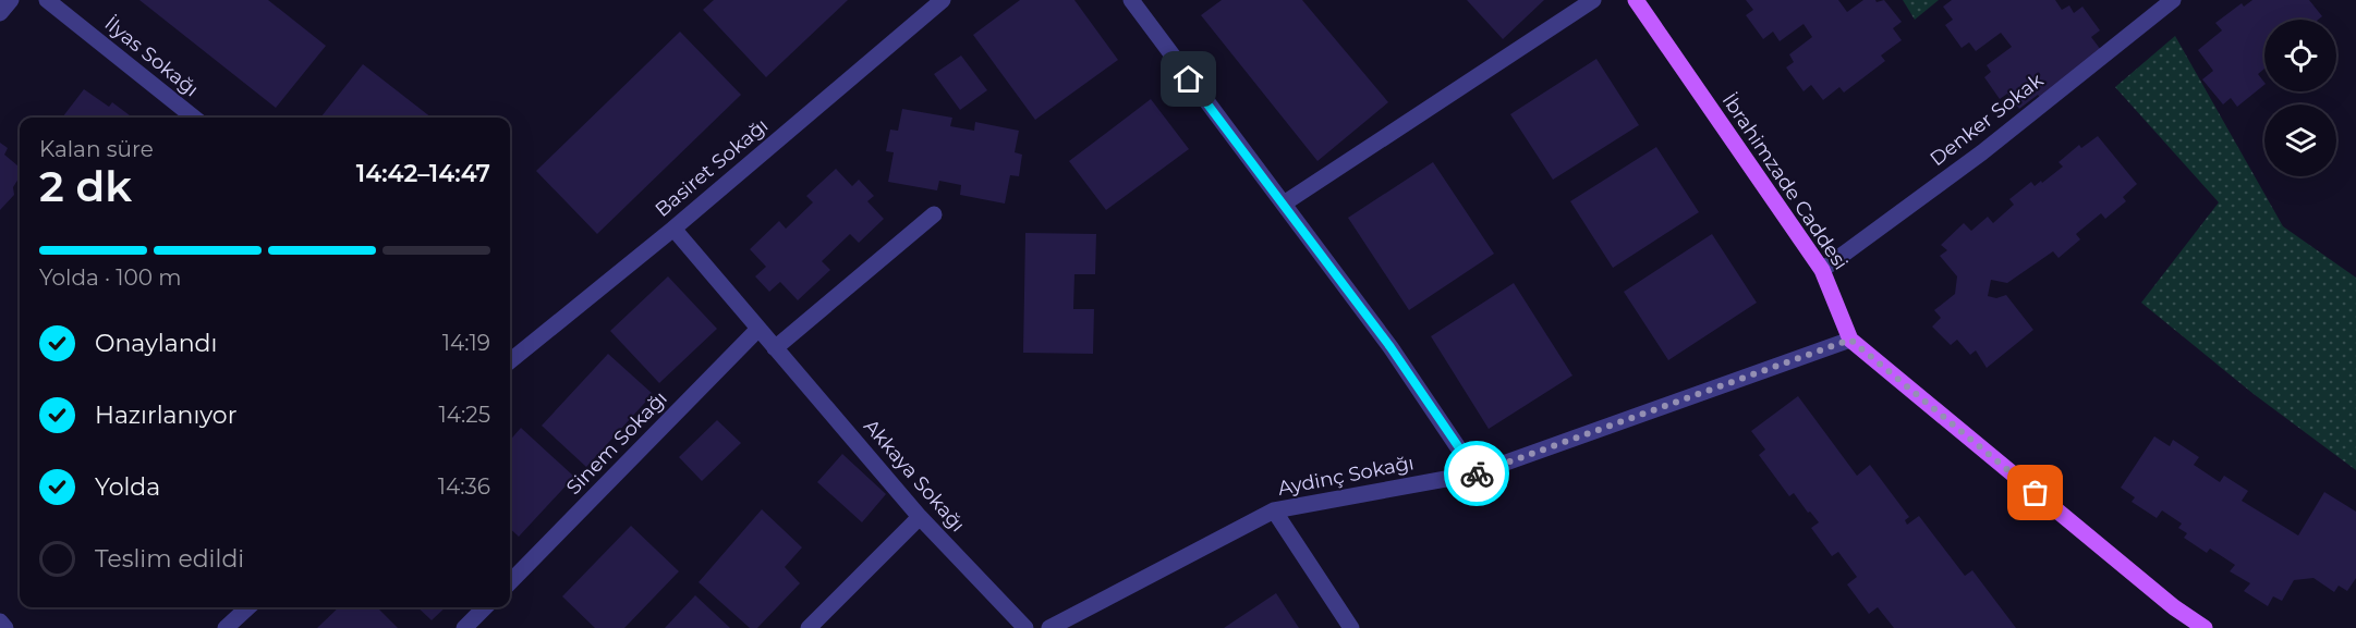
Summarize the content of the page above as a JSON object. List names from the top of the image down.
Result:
{
  "streets": {
    "main road": ["İbrahimzade Caddesi"],
    "street": [
      "İlyas Sokağı",
      "Denker Sokak",
      "Basiret Sokağı",
      "Sinem Sokağı",
      "Akkaya Sokağı",
      "Aydinç Sokağı"
    ]
  },
  "crossings": [
    ["Denker Sokak", "İbrahimzade Caddesi"],
    ["Basiret Sokağı", "Akkaya Sokağı"],
    ["İbrahimzade Caddesi", "Aydinç Sokağı"],
    ["Sinem Sokağı", "Akkaya Sokağı"]
  ],
  "page": {
    "heading": ["2 dk", "Kalan süre", "14:42–14:47"],
    "bar": "Yolda · 100 m",
    "list": [
      ["Onaylandı", "14:19"],
      ["Hazırlanıyor", "14:25"],
      ["Yolda", "14:36"],
      "Teslim edildi"
    ]
  }
}
